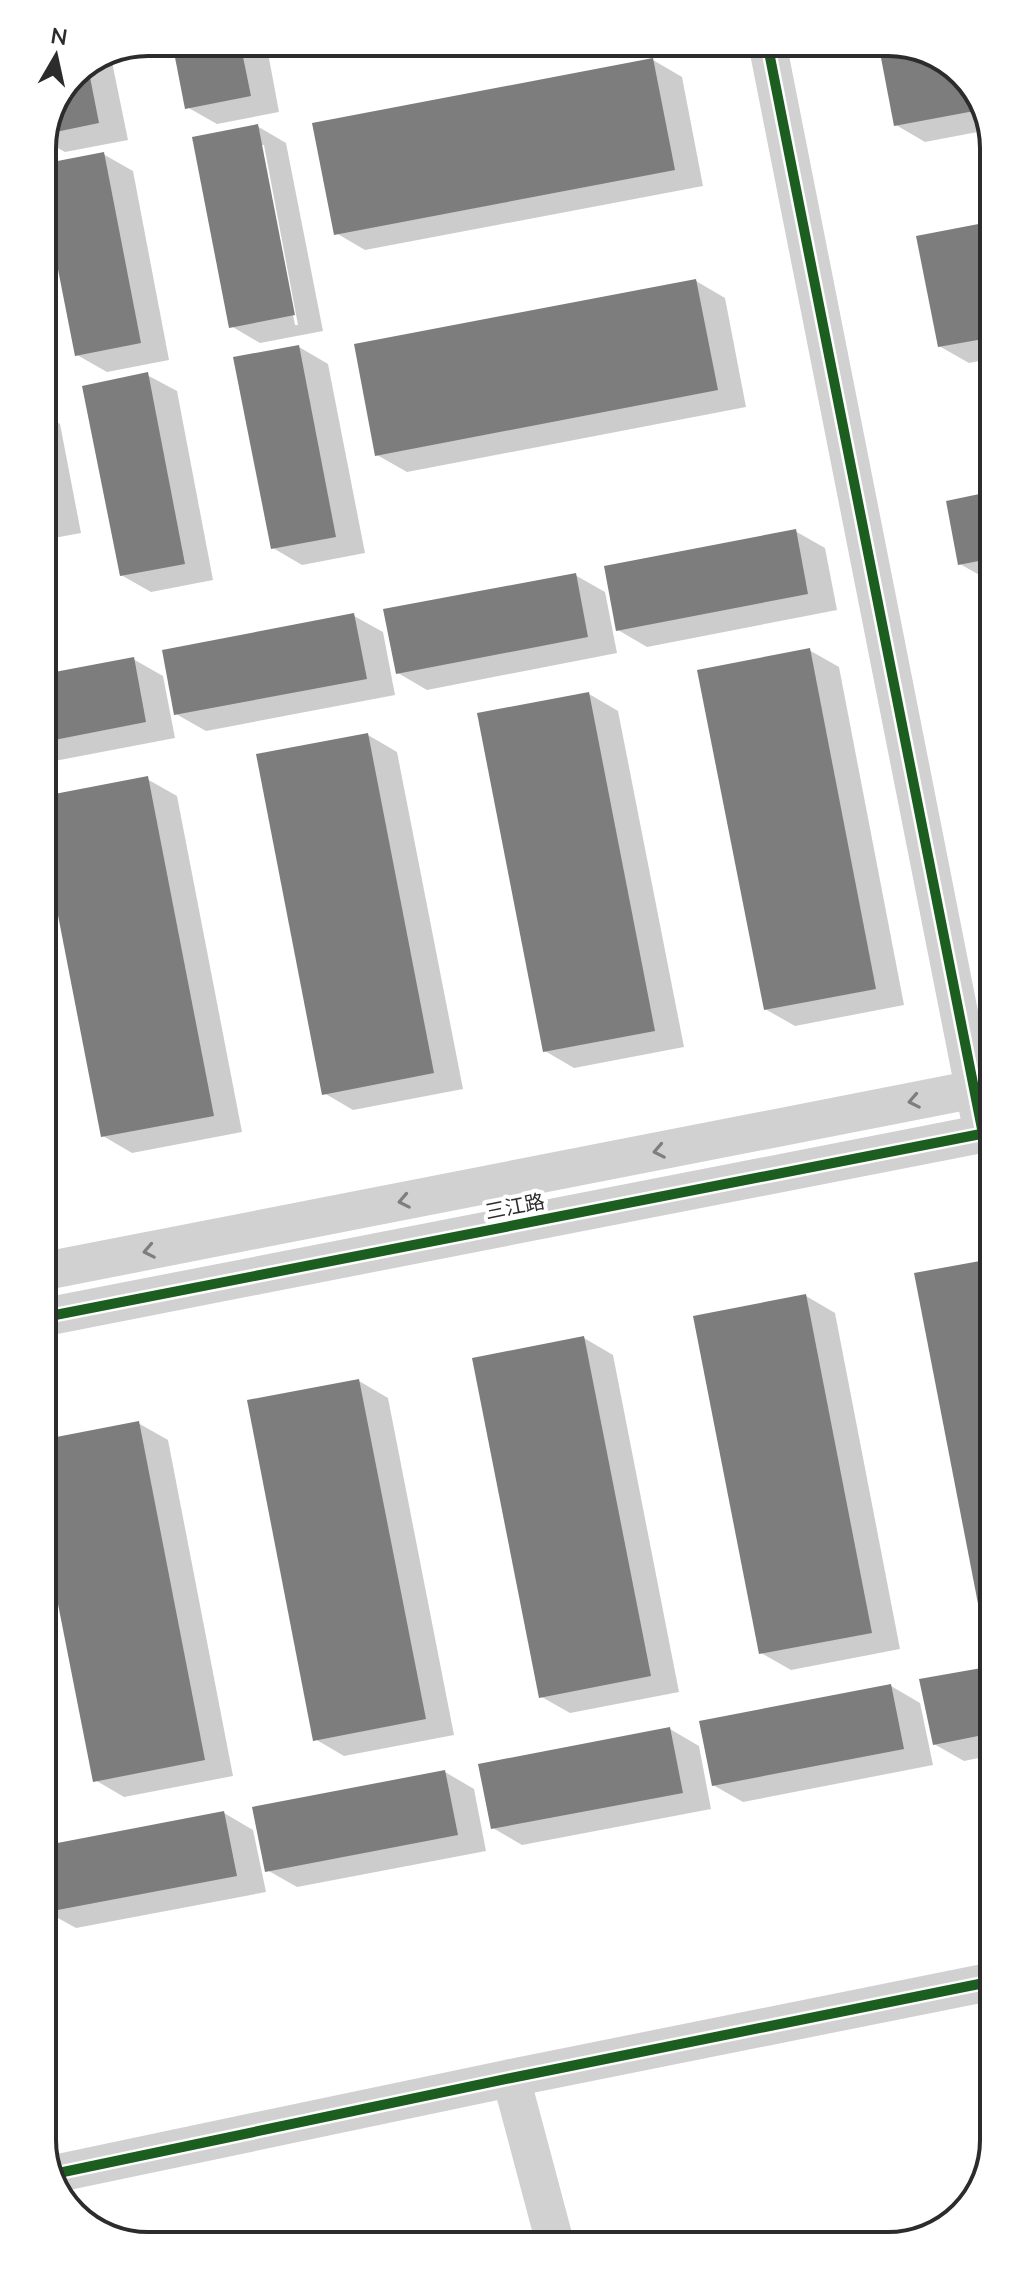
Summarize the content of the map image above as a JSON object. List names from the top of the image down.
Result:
{
  "streets": {
    "street": ["三江路"]
  },
  "north": "top"
}
